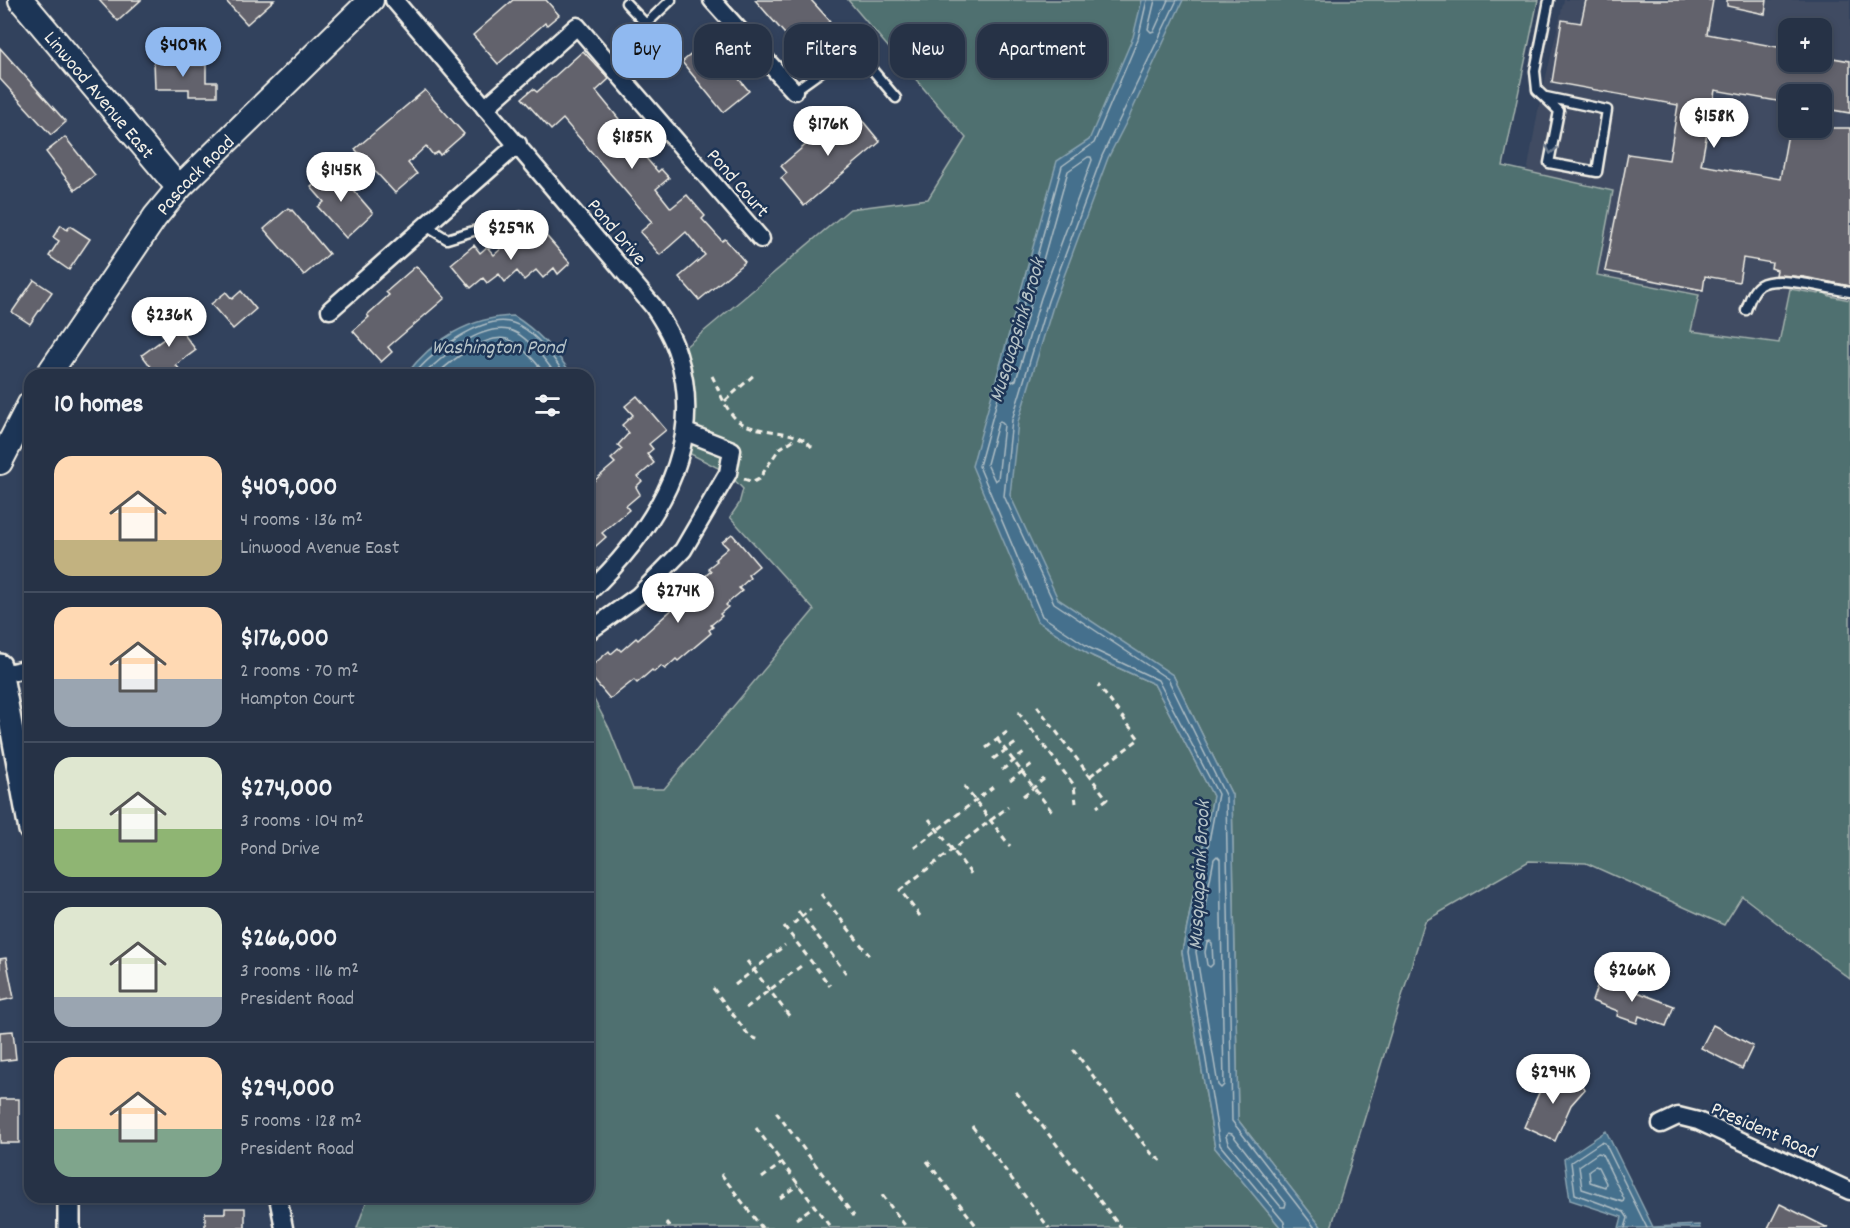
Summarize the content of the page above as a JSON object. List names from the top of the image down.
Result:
{
  "streets": {
    "main road": ["Linwood Avenue East", "Pascack Road"],
    "street": ["Pond Court", "Pond Drive", "President Road"]
  },
  "crossings": [
    ["Linwood Avenue East", "Pascack Road"],
    ["Pond Court", "Pond Drive"]
  ],
  "water": ["Musquapsink Brook", "Washington Pond"],
  "page": {
    "map_buttons": ["+", "−"],
    "chip": [
      "Buy",
      "Rent",
      "Filters",
      "New",
      "Apartment"
    ],
    "price": [
      "$409K",
      "$158K",
      "$176K",
      "$185K",
      "$145K",
      "$259K",
      "$236K",
      "$274K",
      "$266K",
      "$294K"
    ],
    "heading": "10 homes",
    "list": [
      {
        "name": "$409,000",
        "note": "4 rooms · 136 m² · Linwood Avenue East"
      },
      {
        "name": "$176,000",
        "note": "2 rooms · 70 m² · Hampton Court"
      },
      {
        "name": "$274,000",
        "note": "3 rooms · 104 m² · Pond Drive"
      },
      {
        "name": "$266,000",
        "note": "3 rooms · 116 m² · President Road"
      },
      {
        "name": "$294,000",
        "note": "5 rooms · 128 m² · President Road"
      }
    ]
  }
}
